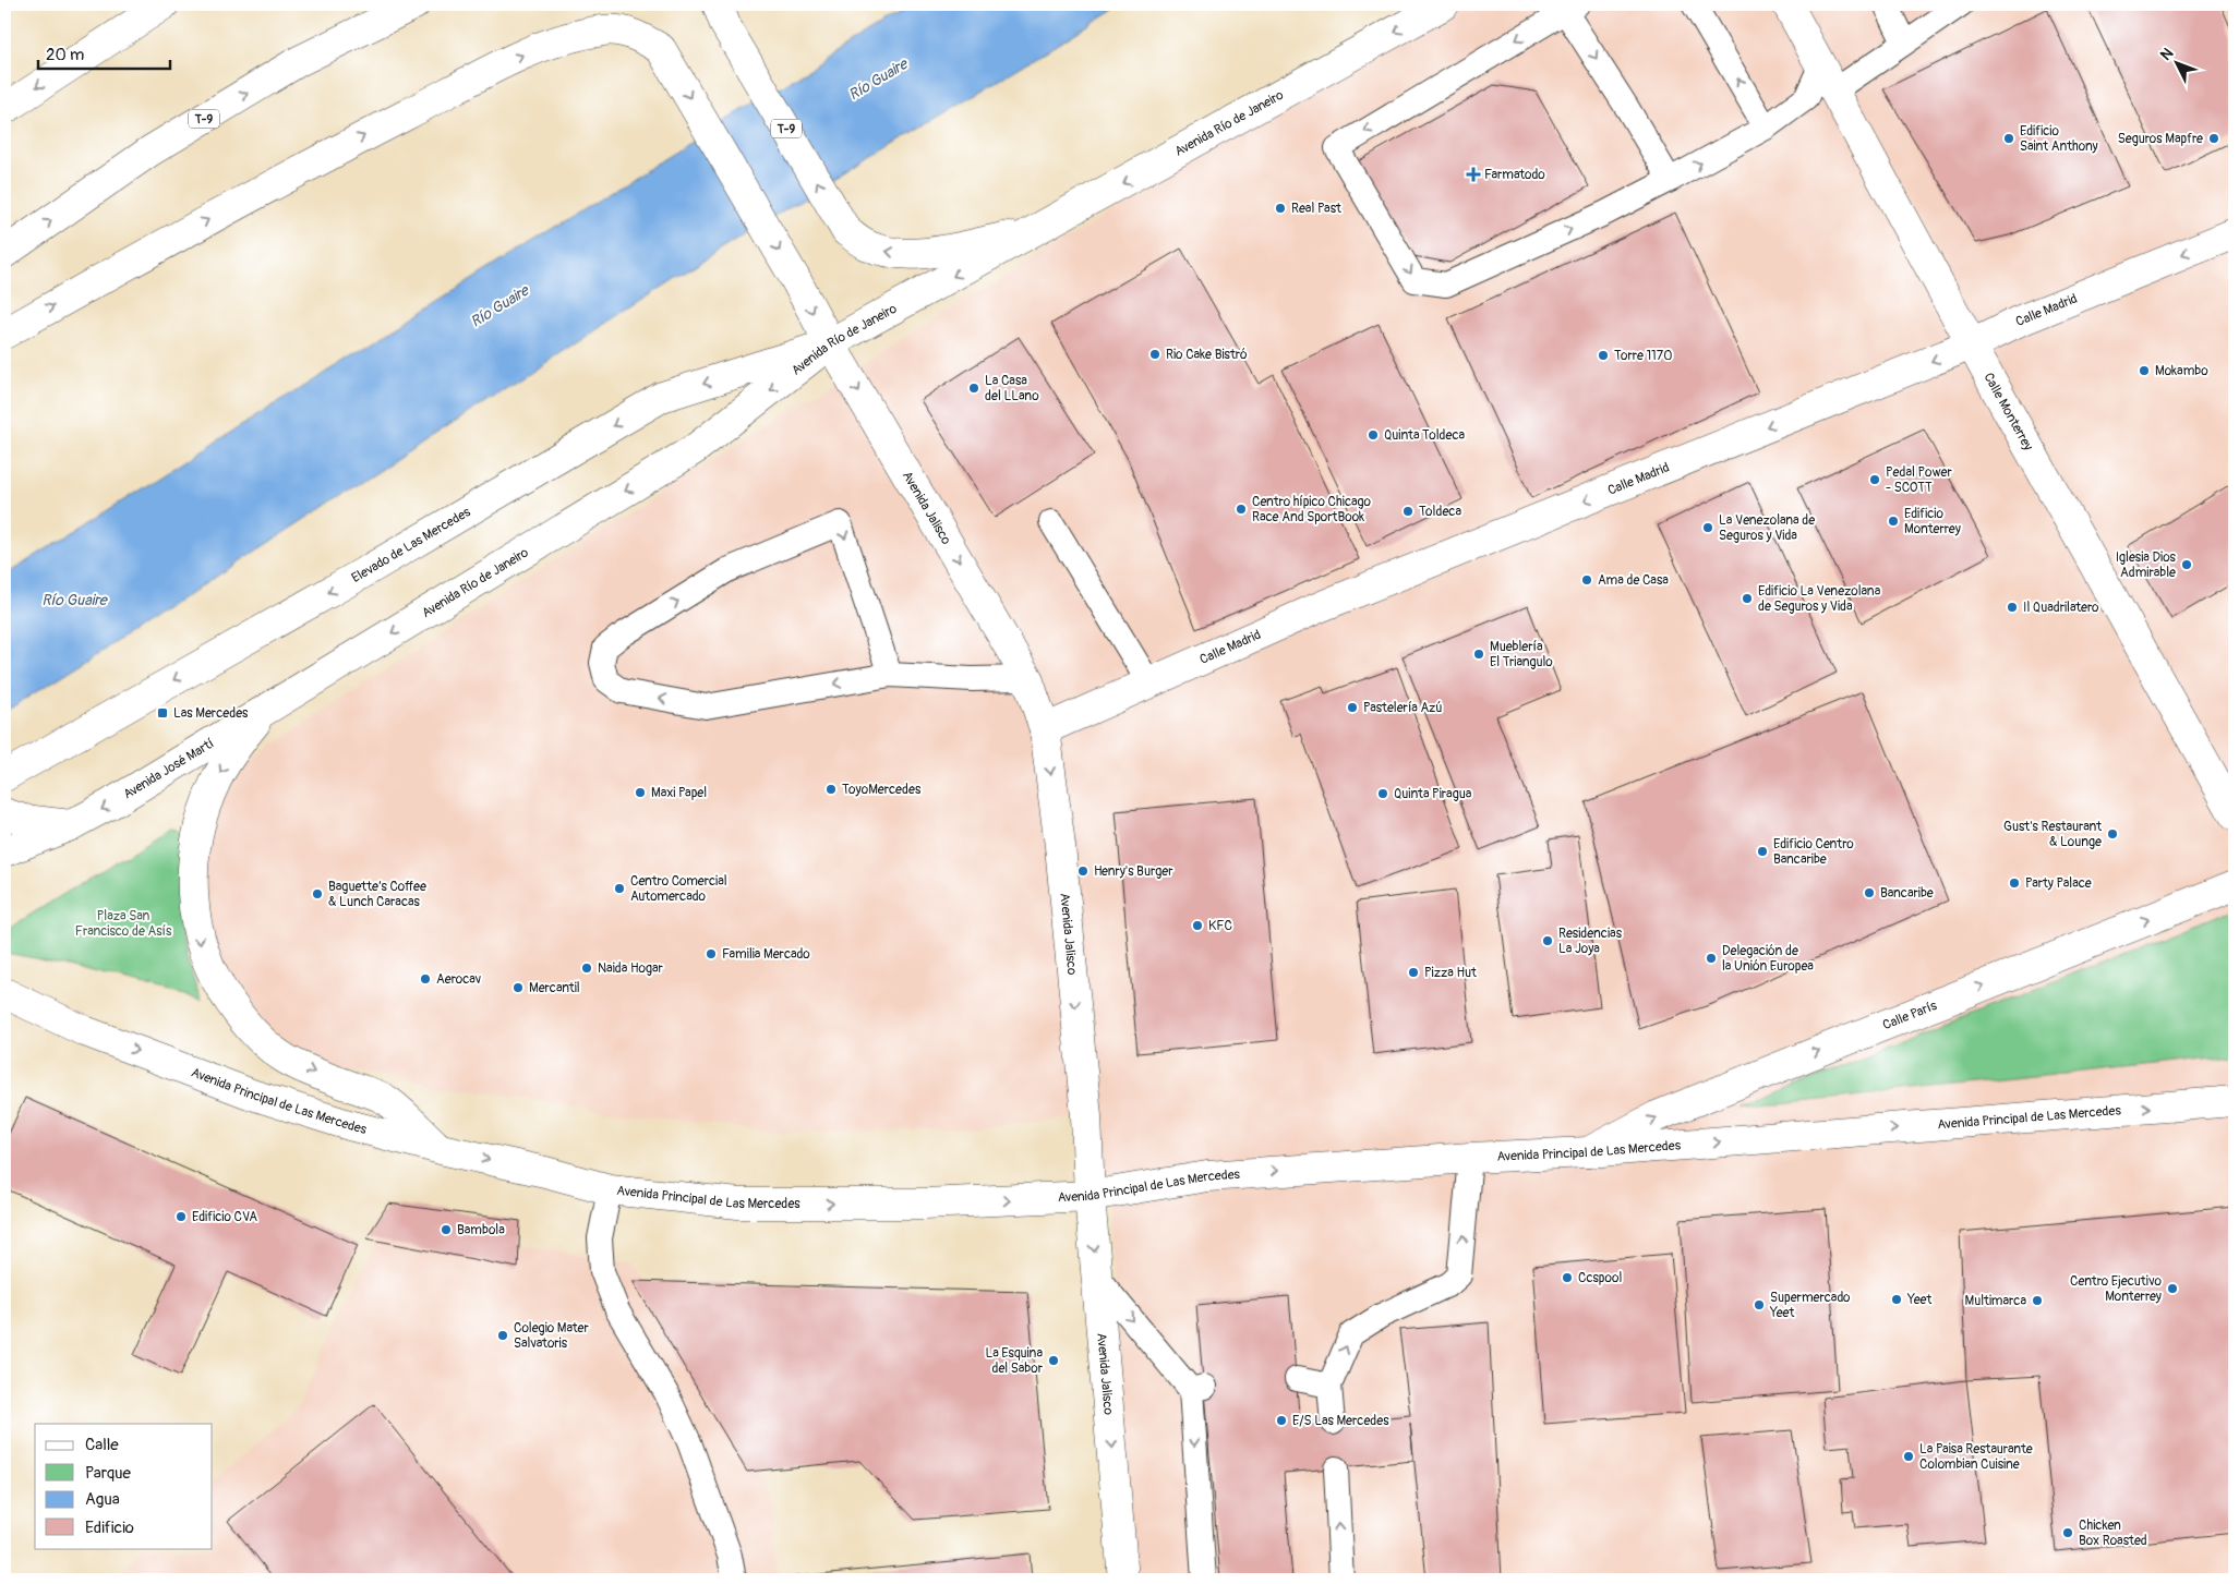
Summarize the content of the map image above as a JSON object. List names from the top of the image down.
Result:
{
  "streets": {
    "main road": [
      "T-9",
      "Avenida Río de Janeiro",
      "Calle Madrid",
      "Calle Monterrey",
      "Avenida Jalisco",
      "Elevado de Las Mercedes",
      "Avenida José Martí",
      "Calle París",
      "Avenida Principal de Las Mercedes"
    ]
  },
  "crossings": [
    ["T-9", "Avenida Río de Janeiro"],
    ["Avenida Río de Janeiro", "Avenida Jalisco"],
    ["Avenida Río de Janeiro", "Elevado de Las Mercedes"],
    ["Avenida Río de Janeiro", "Avenida José Martí"],
    ["Calle Madrid", "Calle Monterrey"],
    ["Calle Madrid", "Avenida Jalisco"],
    ["Avenida Jalisco", "Elevado de Las Mercedes"],
    ["Avenida Jalisco", "Avenida Principal de Las Mercedes"],
    ["Calle París", "Avenida Principal de Las Mercedes"]
  ],
  "one_way": [
    "Avenida Río de Janeiro",
    "Calle Madrid",
    "Elevado de Las Mercedes",
    "Avenida José Martí",
    "Calle París",
    "Avenida Principal de Las Mercedes"
  ],
  "water": ["Río Guaire"],
  "parks": ["Plaza San Francisco de Asís"],
  "places": {
    "other": [
      "Edificio Saint Anthony",
      "Seguros Mapfre",
      "Real Past",
      "Rio Cake Bistró",
      "Torre 1170",
      "Mokambo",
      "La Casa del LLano",
      "Quinta Toldeca",
      "Pedal Power - SCOTT",
      "Centro hípico Chicago Race And SportBook",
      "Toldeca",
      "Edificio Monterrey",
      "La Venezolana de Seguros y Vida",
      "Iglesia Dios Admirable",
      "Ama de Casa",
      "Edificio La Venezolana de Seguros y Vida",
      "Il Quadrilatero",
      "Mueblería El Triangulo",
      "Pastelería Azú",
      "ToyoMercedes",
      "Maxi Papel",
      "Quinta Piragua",
      "Gust's Restaurant & Lounge",
      "Edificio Centro Bancaribe",
      "Henry's Burger",
      "Party Palace",
      "Centro Comercial Automercado",
      "Bancaribe",
      "Baguette’s Coffee & Lunch Caracas",
      "KFC",
      "Residencias La Joya",
      "Familia Mercado",
      "Delegación de la Unión Europea",
      "Naida Hogar",
      "Pizza Hut",
      "Aerocav",
      "Mercantil",
      "Edificio CVA",
      "Bambola",
      "Ccspool",
      "Centro Ejecutivo Monterrey",
      "Yeet",
      "Multimarca",
      "Supermercado Yeet",
      "Colegio Mater Salvatoris",
      "La Esquina del Sabor",
      "E/S Las Mercedes",
      "La Paisa Restaurante Colombian Cuisine",
      "Chicken Box Roasted"
    ],
    "health": ["Farmatodo"],
    "transit": ["Las Mercedes"]
  },
  "legend": [
    "Calle",
    "Parque",
    "Agua",
    "Edificio"
  ],
  "scale_bar": "20 m",
  "north": "top left"
}
